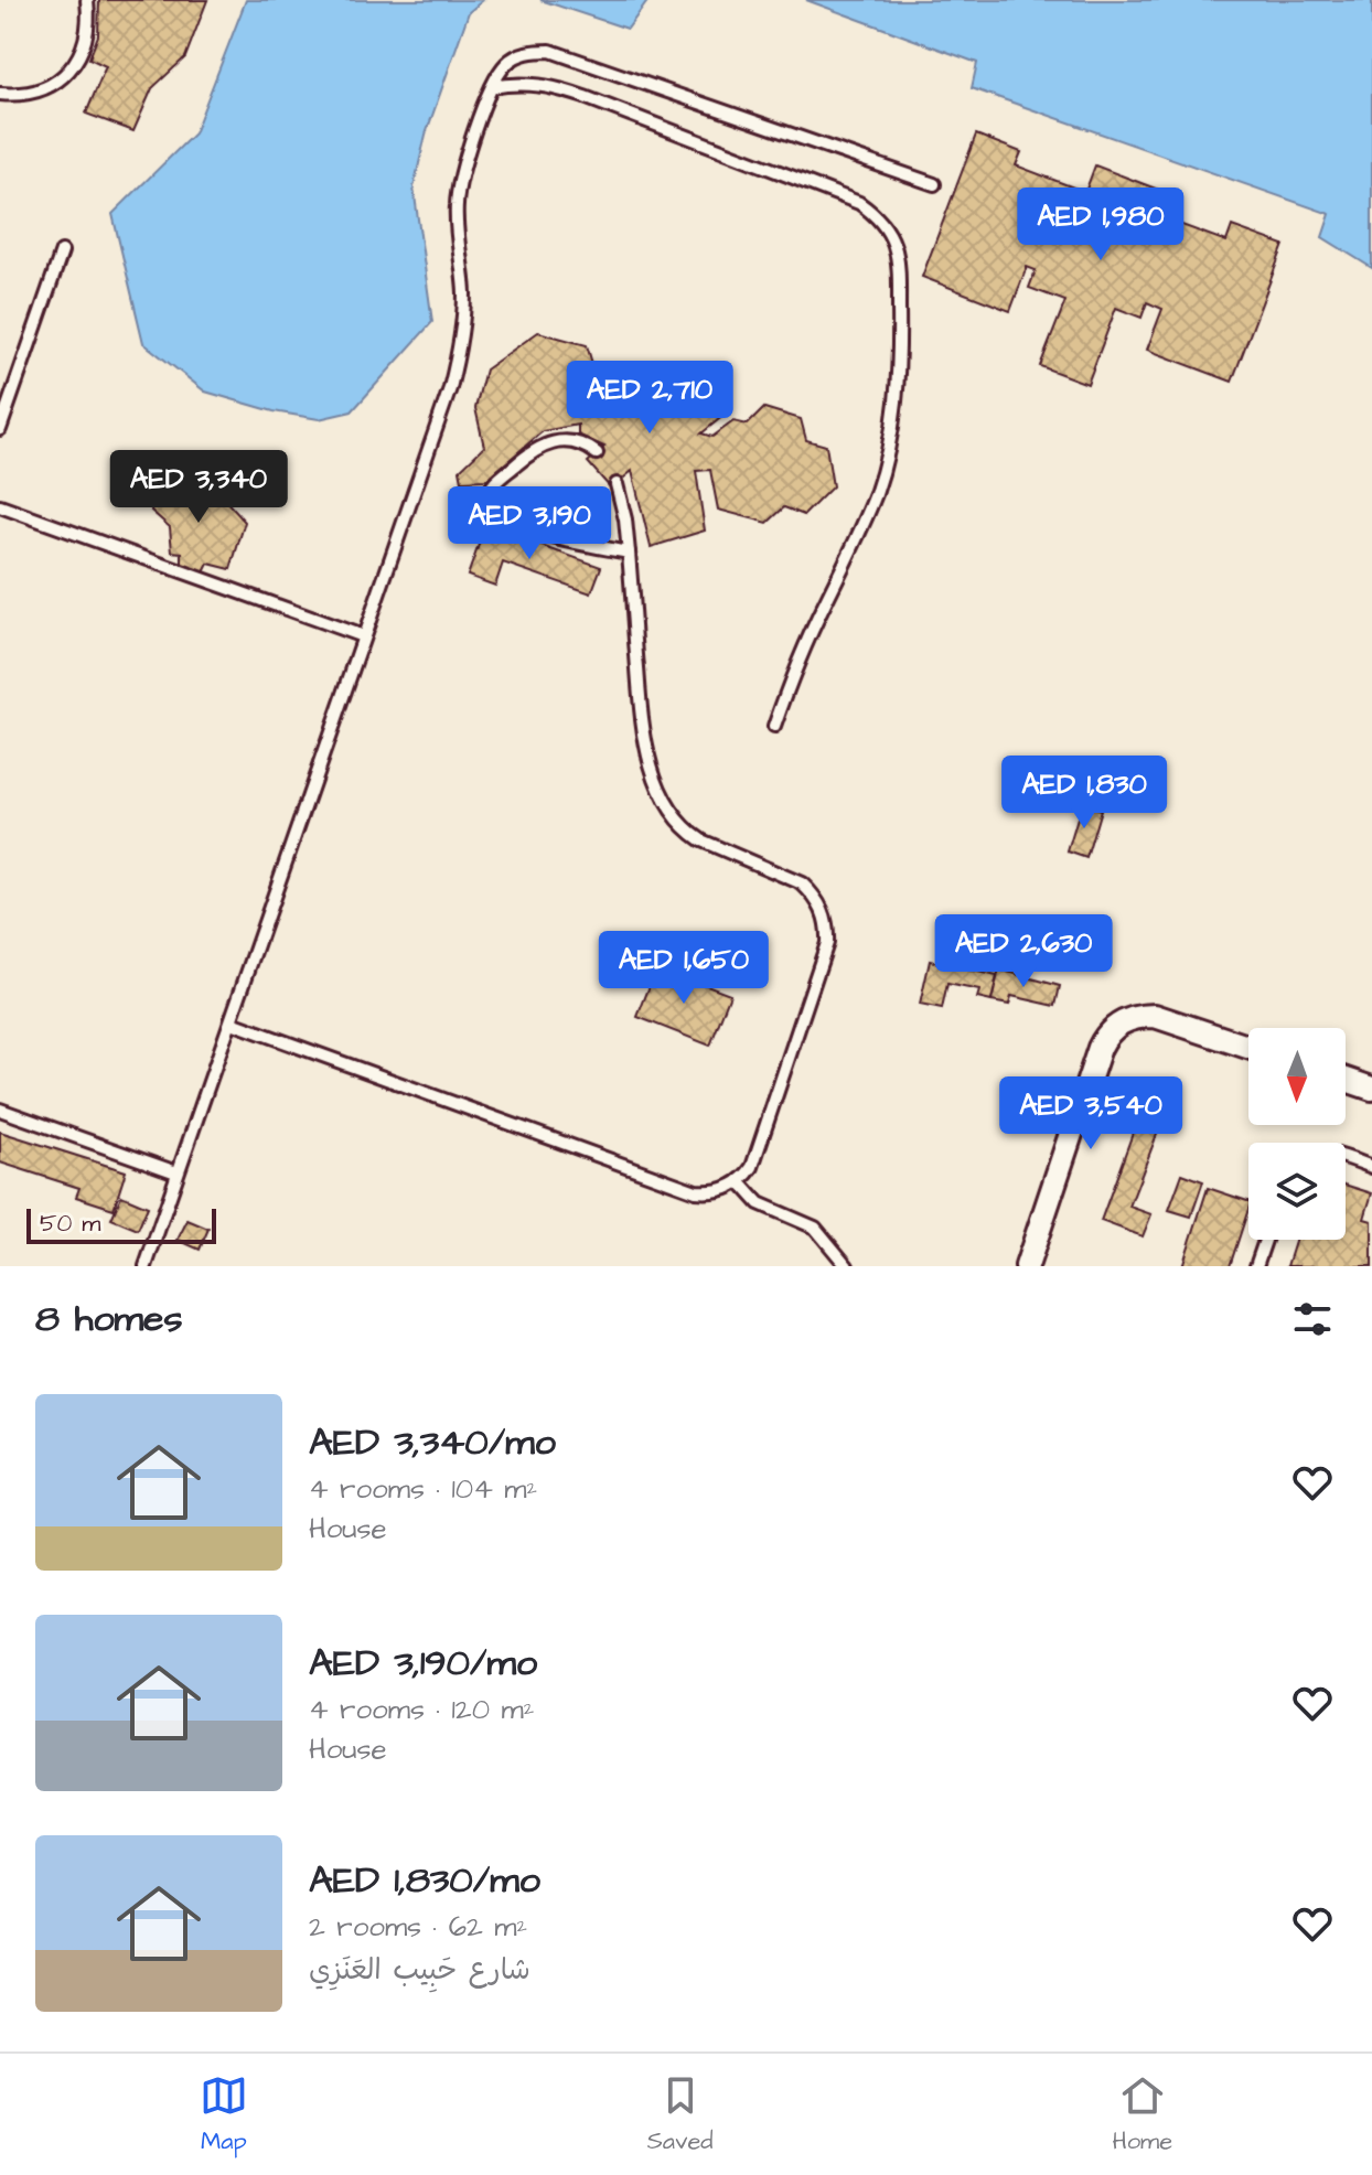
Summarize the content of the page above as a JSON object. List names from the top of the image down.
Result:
{
  "scale_bar": "50 m",
  "north": "bottom",
  "page": {
    "price": [
      "AED 1,980",
      "AED 2,710",
      "AED 3,340",
      "AED 3,190",
      "AED 1,830",
      "AED 2,630",
      "AED 1,650",
      "AED 3,540"
    ],
    "scale": "50 m",
    "heading": "8 homes",
    "list": [
      {
        "name": "AED 3,340/mo",
        "note": "4 rooms · 104 m² · House"
      },
      {
        "name": "AED 3,190/mo",
        "note": "4 rooms · 120 m² · House"
      },
      {
        "name": "AED 1,830/mo",
        "note": "2 rooms · 62 m² · شارع حَبِيب العَنَزِي"
      }
    ],
    "tabs": ["Map", "Saved", "Home"]
  }
}
